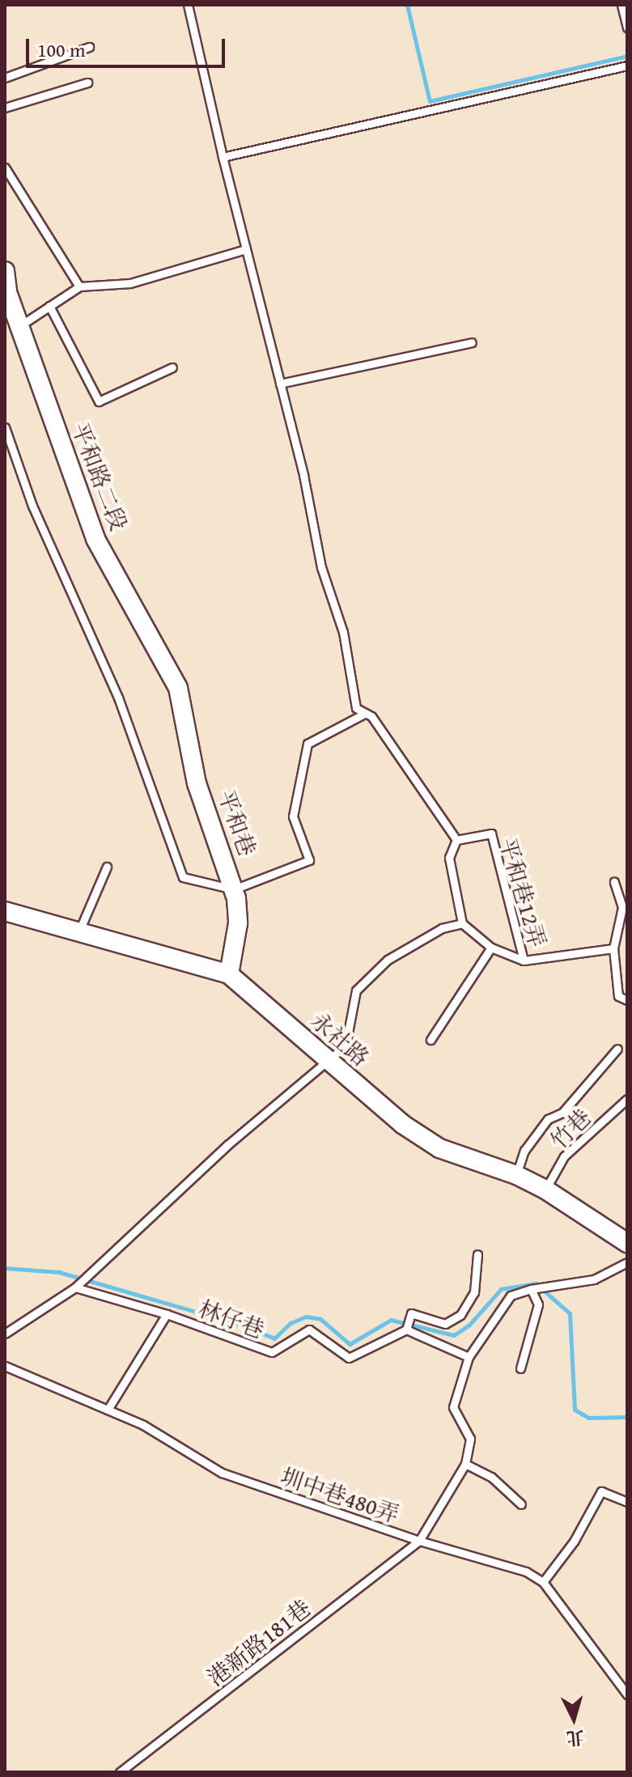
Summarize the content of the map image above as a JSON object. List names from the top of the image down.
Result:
{
  "streets": {
    "street": ["平和路二段", "平和巷", "永社路"],
    "lane": [
      "平和巷12弄",
      "竹巷",
      "林仔巷",
      "圳中巷480弄",
      "港新路181巷"
    ]
  },
  "crossings": [
    ["平和路二段", "平和巷"],
    ["平和巷", "永社路"],
    ["永社路", "竹巷"],
    ["圳中巷480弄", "港新路181巷"]
  ],
  "scale_bar": "100 m",
  "north": "bottom"
}
